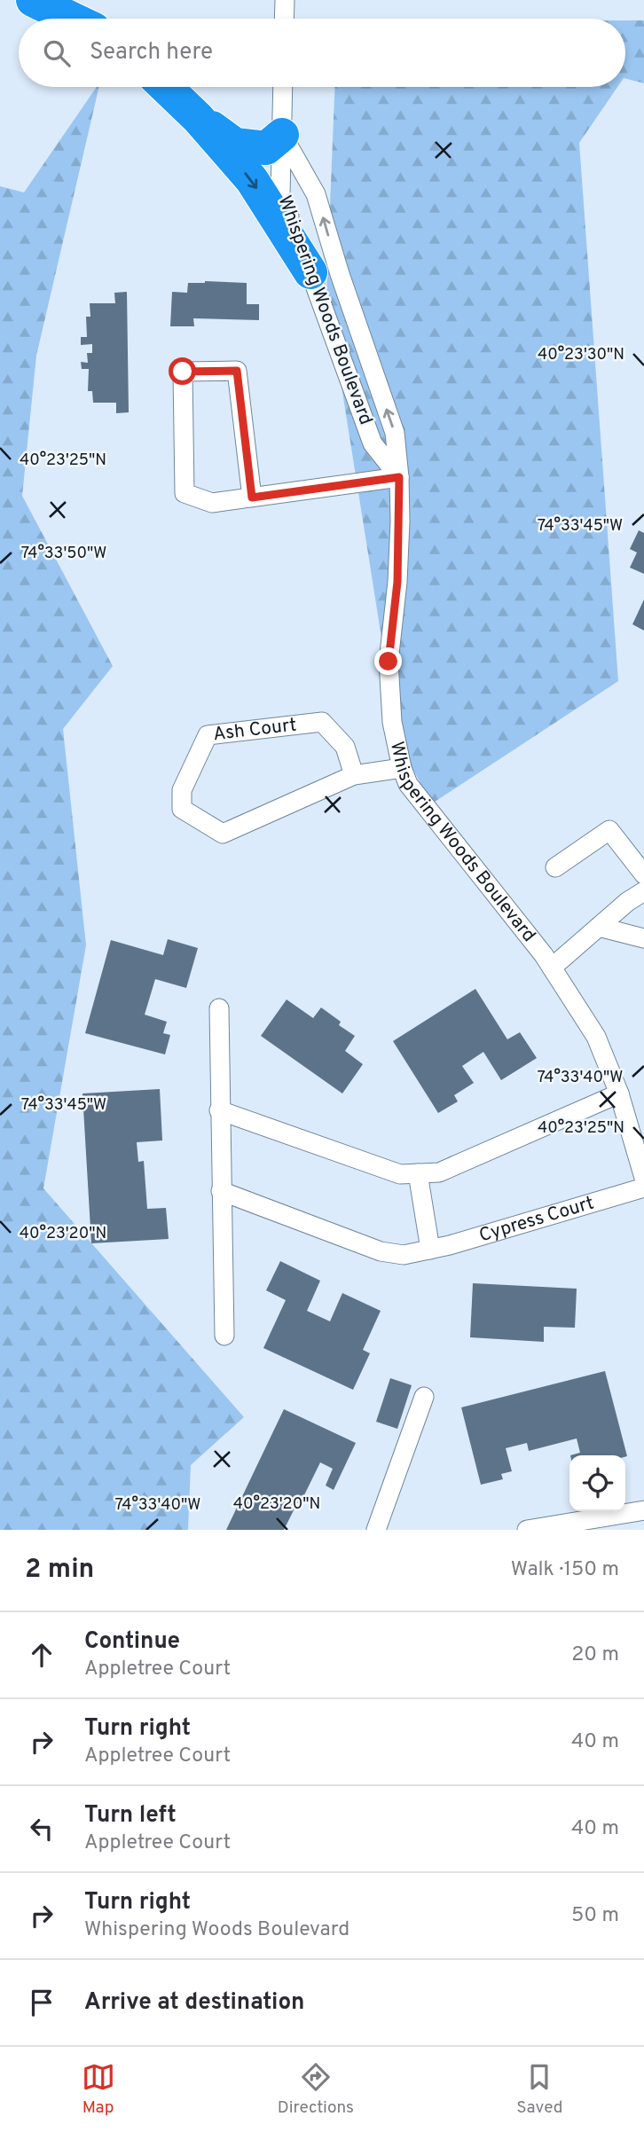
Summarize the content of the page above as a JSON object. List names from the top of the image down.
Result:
{
  "streets": {
    "street": ["Whispering Woods Boulevard", "Ash Court", "Cypress Court"]
  },
  "crossings": [
    ["Whispering Woods Boulevard", "Ash Court"]
  ],
  "page": {
    "search": "Search here",
    "heading": ["2 min", "Walk · 150 m"],
    "list": [
      ["Continue", "Appletree Court", "20 m"],
      ["Turn right", "Appletree Court", "40 m"],
      ["Turn left", "Appletree Court", "40 m"],
      ["Turn right", "Whispering Woods Boulevard", "50 m"],
      "Arrive at destination"
    ],
    "nav": ["Map", "Directions", "Saved"]
  },
  "coordinates": [
    "40°23'30\"N",
    "40°23'25\"N",
    "74°33'45\"W",
    "74°33'50\"W",
    "74°33'40\"W",
    "40°23'20\"N"
  ]
}
